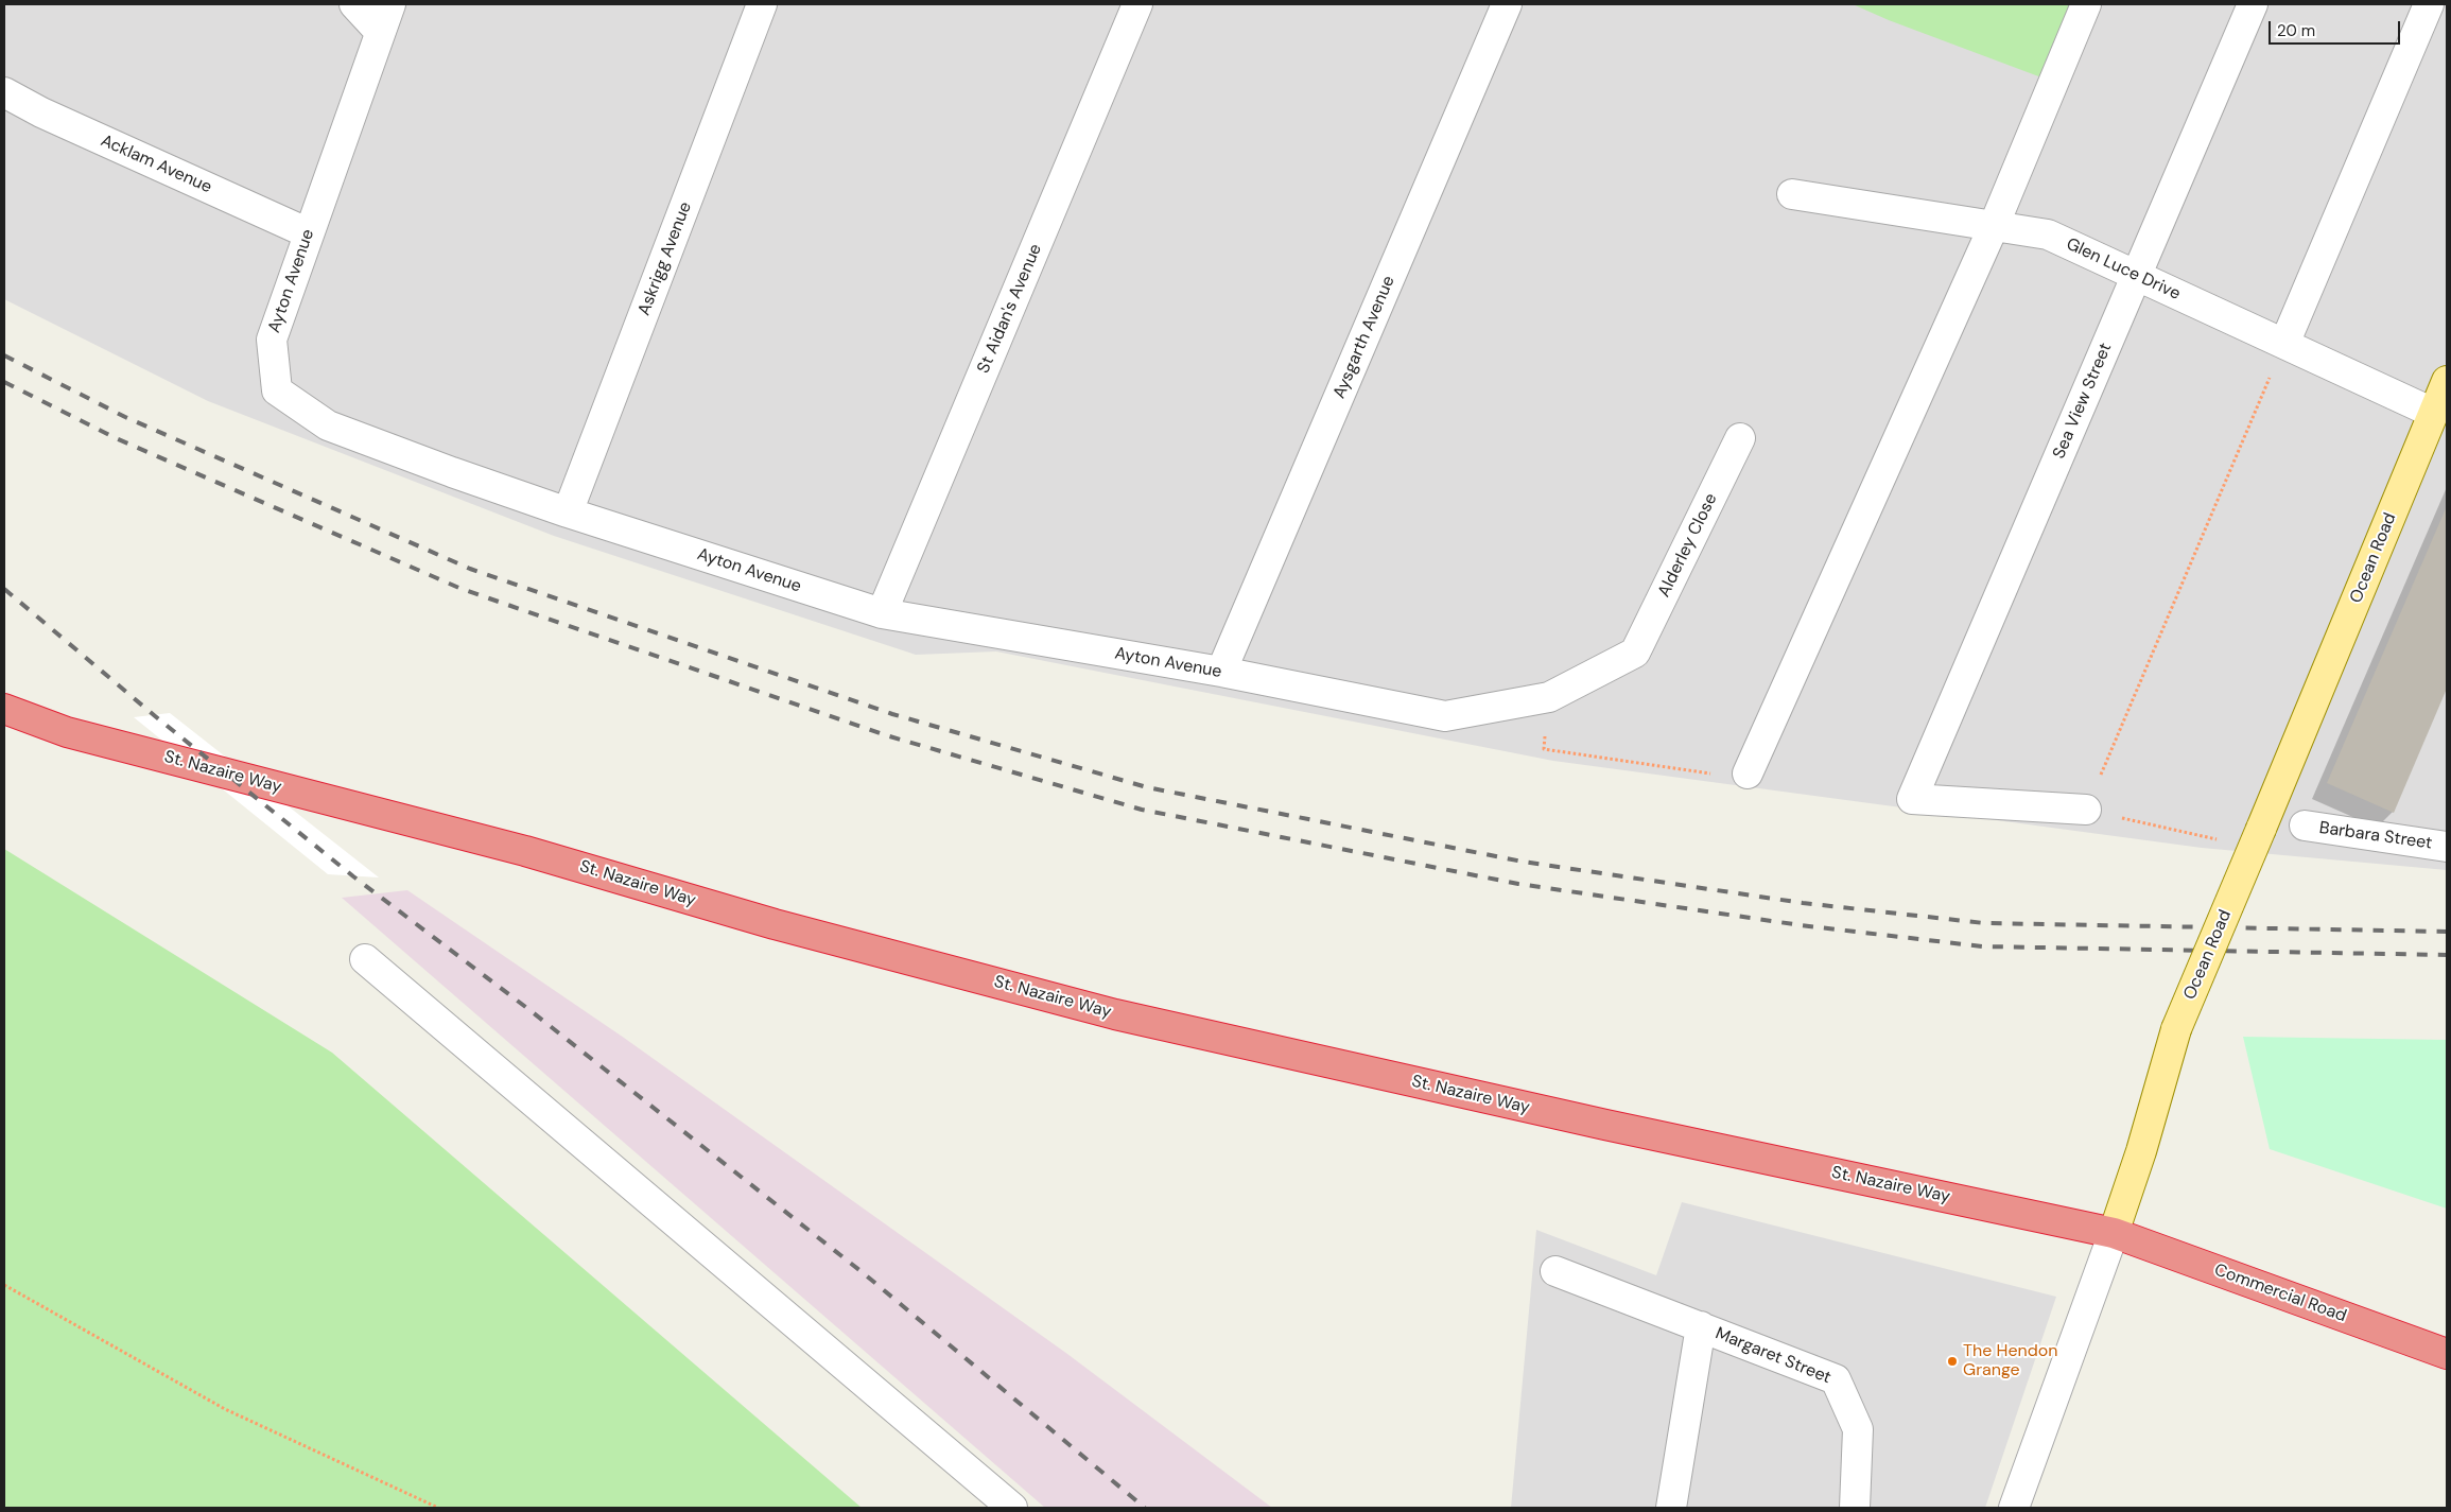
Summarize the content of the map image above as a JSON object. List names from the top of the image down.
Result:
{
  "streets": {
    "highway": ["St. Nazaire Way", "Commercial Road"],
    "main road": ["Ocean Road"],
    "street": [
      "Acklam Avenue",
      "Askrigg Avenue",
      "Glen Luce Drive",
      "Ayton Avenue",
      "St Aidan's Avenue",
      "Aysgarth Avenue",
      "Sea View Street",
      "Alderley Close",
      "Barbara Street",
      "Margaret Street"
    ]
  },
  "crossings": [
    ["Acklam Avenue", "Ayton Avenue"],
    ["Askrigg Avenue", "Ayton Avenue"],
    ["Glen Luce Drive", "Sea View Street"],
    ["Glen Luce Drive", "Ocean Road"],
    ["Ayton Avenue", "St Aidan's Avenue"],
    ["Ayton Avenue", "Aysgarth Avenue"],
    ["Ayton Avenue", "Alderley Close"],
    ["Ocean Road", "St. Nazaire Way"],
    ["Ocean Road", "Commercial Road"],
    ["St. Nazaire Way", "Commercial Road"]
  ],
  "places": ["The Hendon Grange"],
  "scale_bar": "20 m"
}
